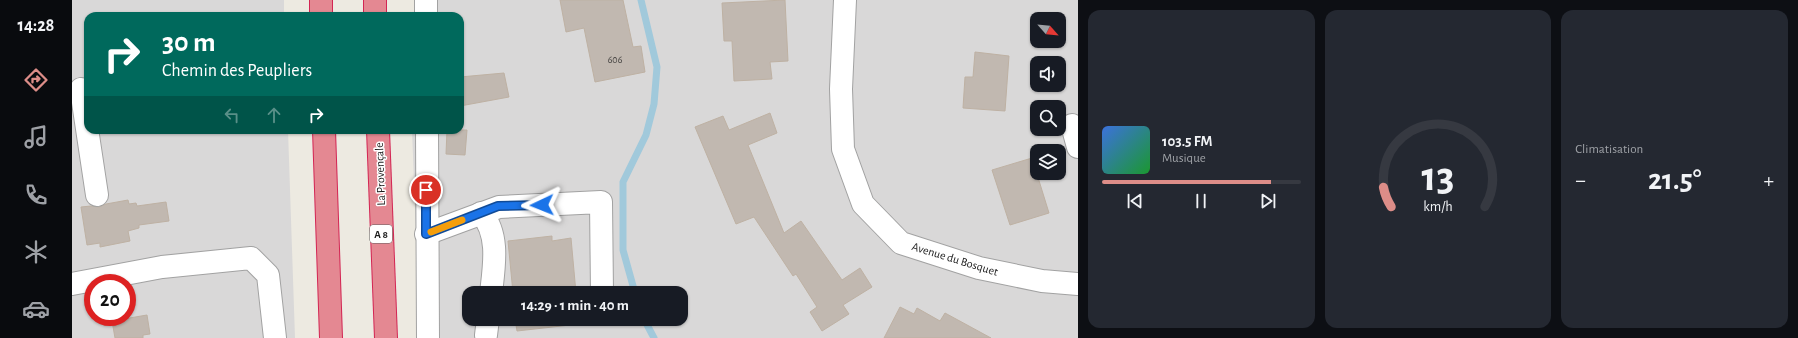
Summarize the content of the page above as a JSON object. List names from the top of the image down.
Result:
{
  "streets": {
    "highway": ["La Provençale", "A 8"],
    "street": ["Avenue du Bosquet"]
  },
  "house_numbers": ["606"],
  "north": "bottom right",
  "page": {
    "tabs": "14:28",
    "tile": "Climatisation",
    "turn": ["30 m", "Chemin des Peupliers"],
    "song": ["103.5 FM", "Musique"],
    "heat": ["−", "21.5°", "+"],
    "limit": "20",
    "trip": "14:29 · 1 min · 40 m",
    "gauge": ["13", "km/h"]
  }
}
